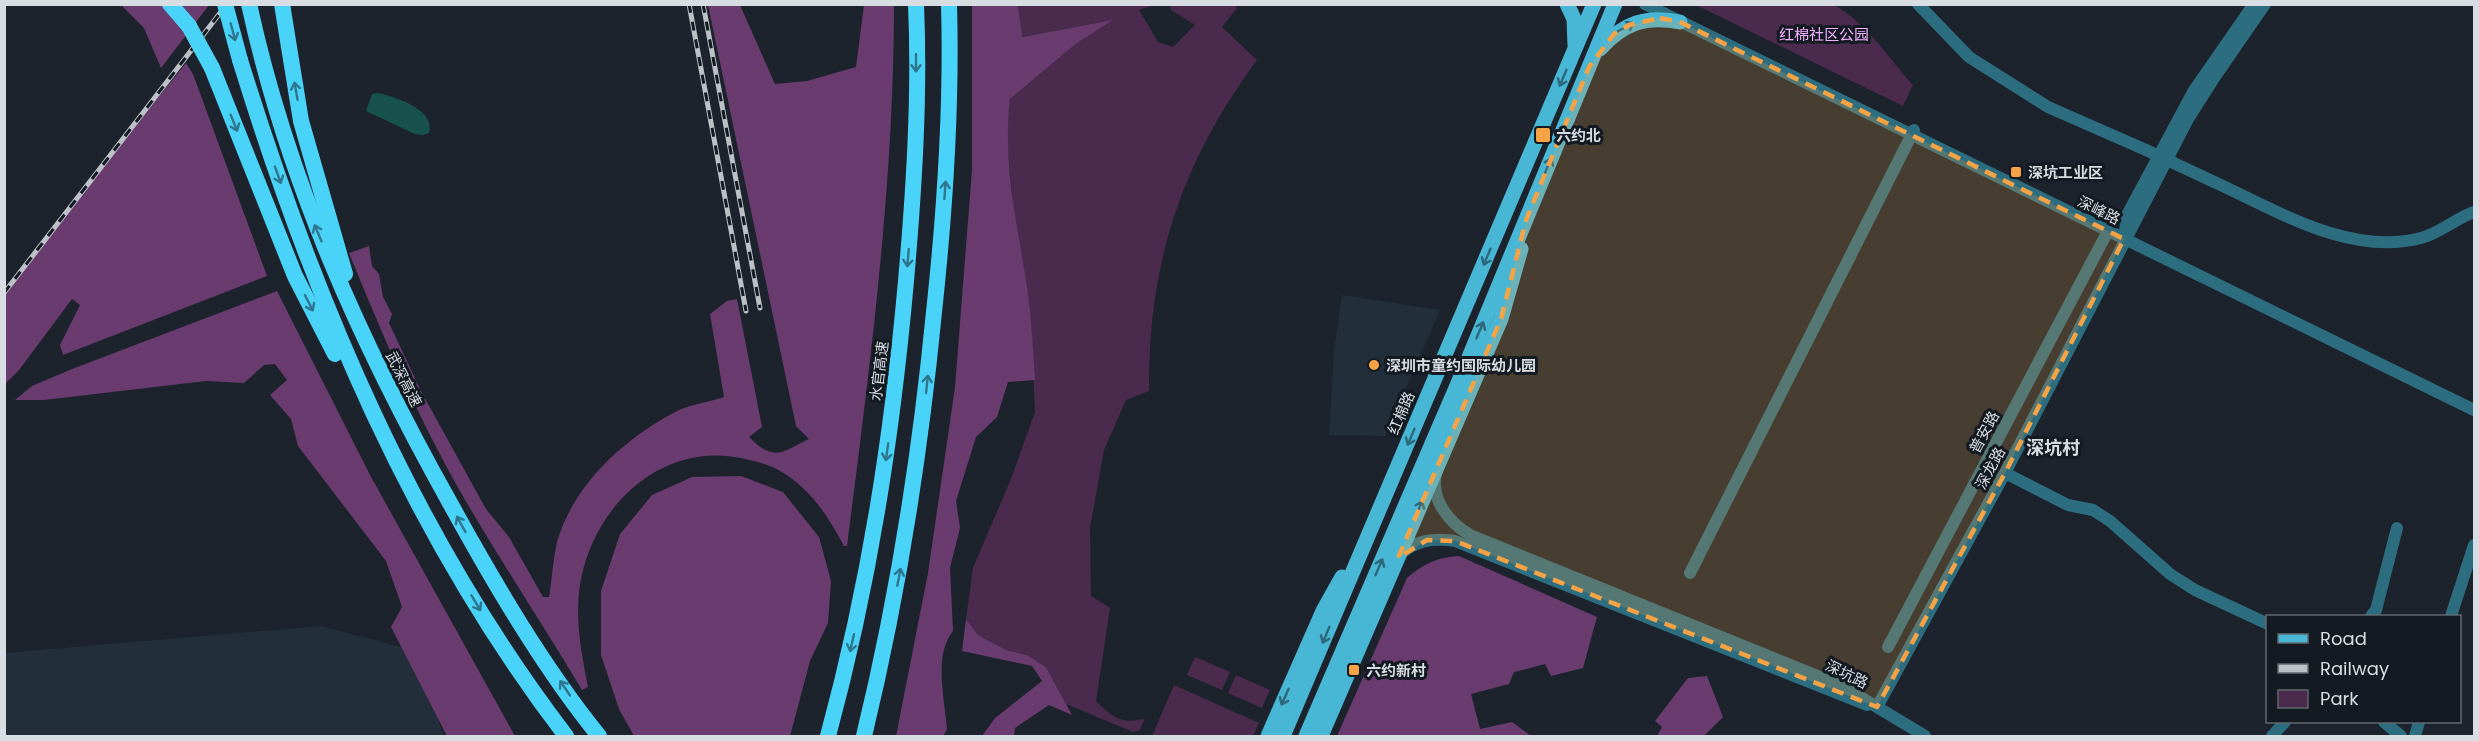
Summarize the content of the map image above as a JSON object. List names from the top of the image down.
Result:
{
  "streets": {
    "highway": ["水官高速", "武深高速"],
    "main road": ["红棉路"],
    "street": [
      "深峰路",
      "普安路",
      "深龙路",
      "深坑路"
    ]
  },
  "crossings": [
    ["深峰路", "普安路"],
    ["深峰路", "深龙路"],
    ["深龙路", "深坑路"]
  ],
  "districts": ["深坑村"],
  "parks": ["红棉社区公园"],
  "places": {
    "transit": ["六约北", "深坑工业区", "六约新村"],
    "other": ["深圳市童约国际幼儿园"]
  },
  "legend": ["Road", "Railway", "Park"]
}
